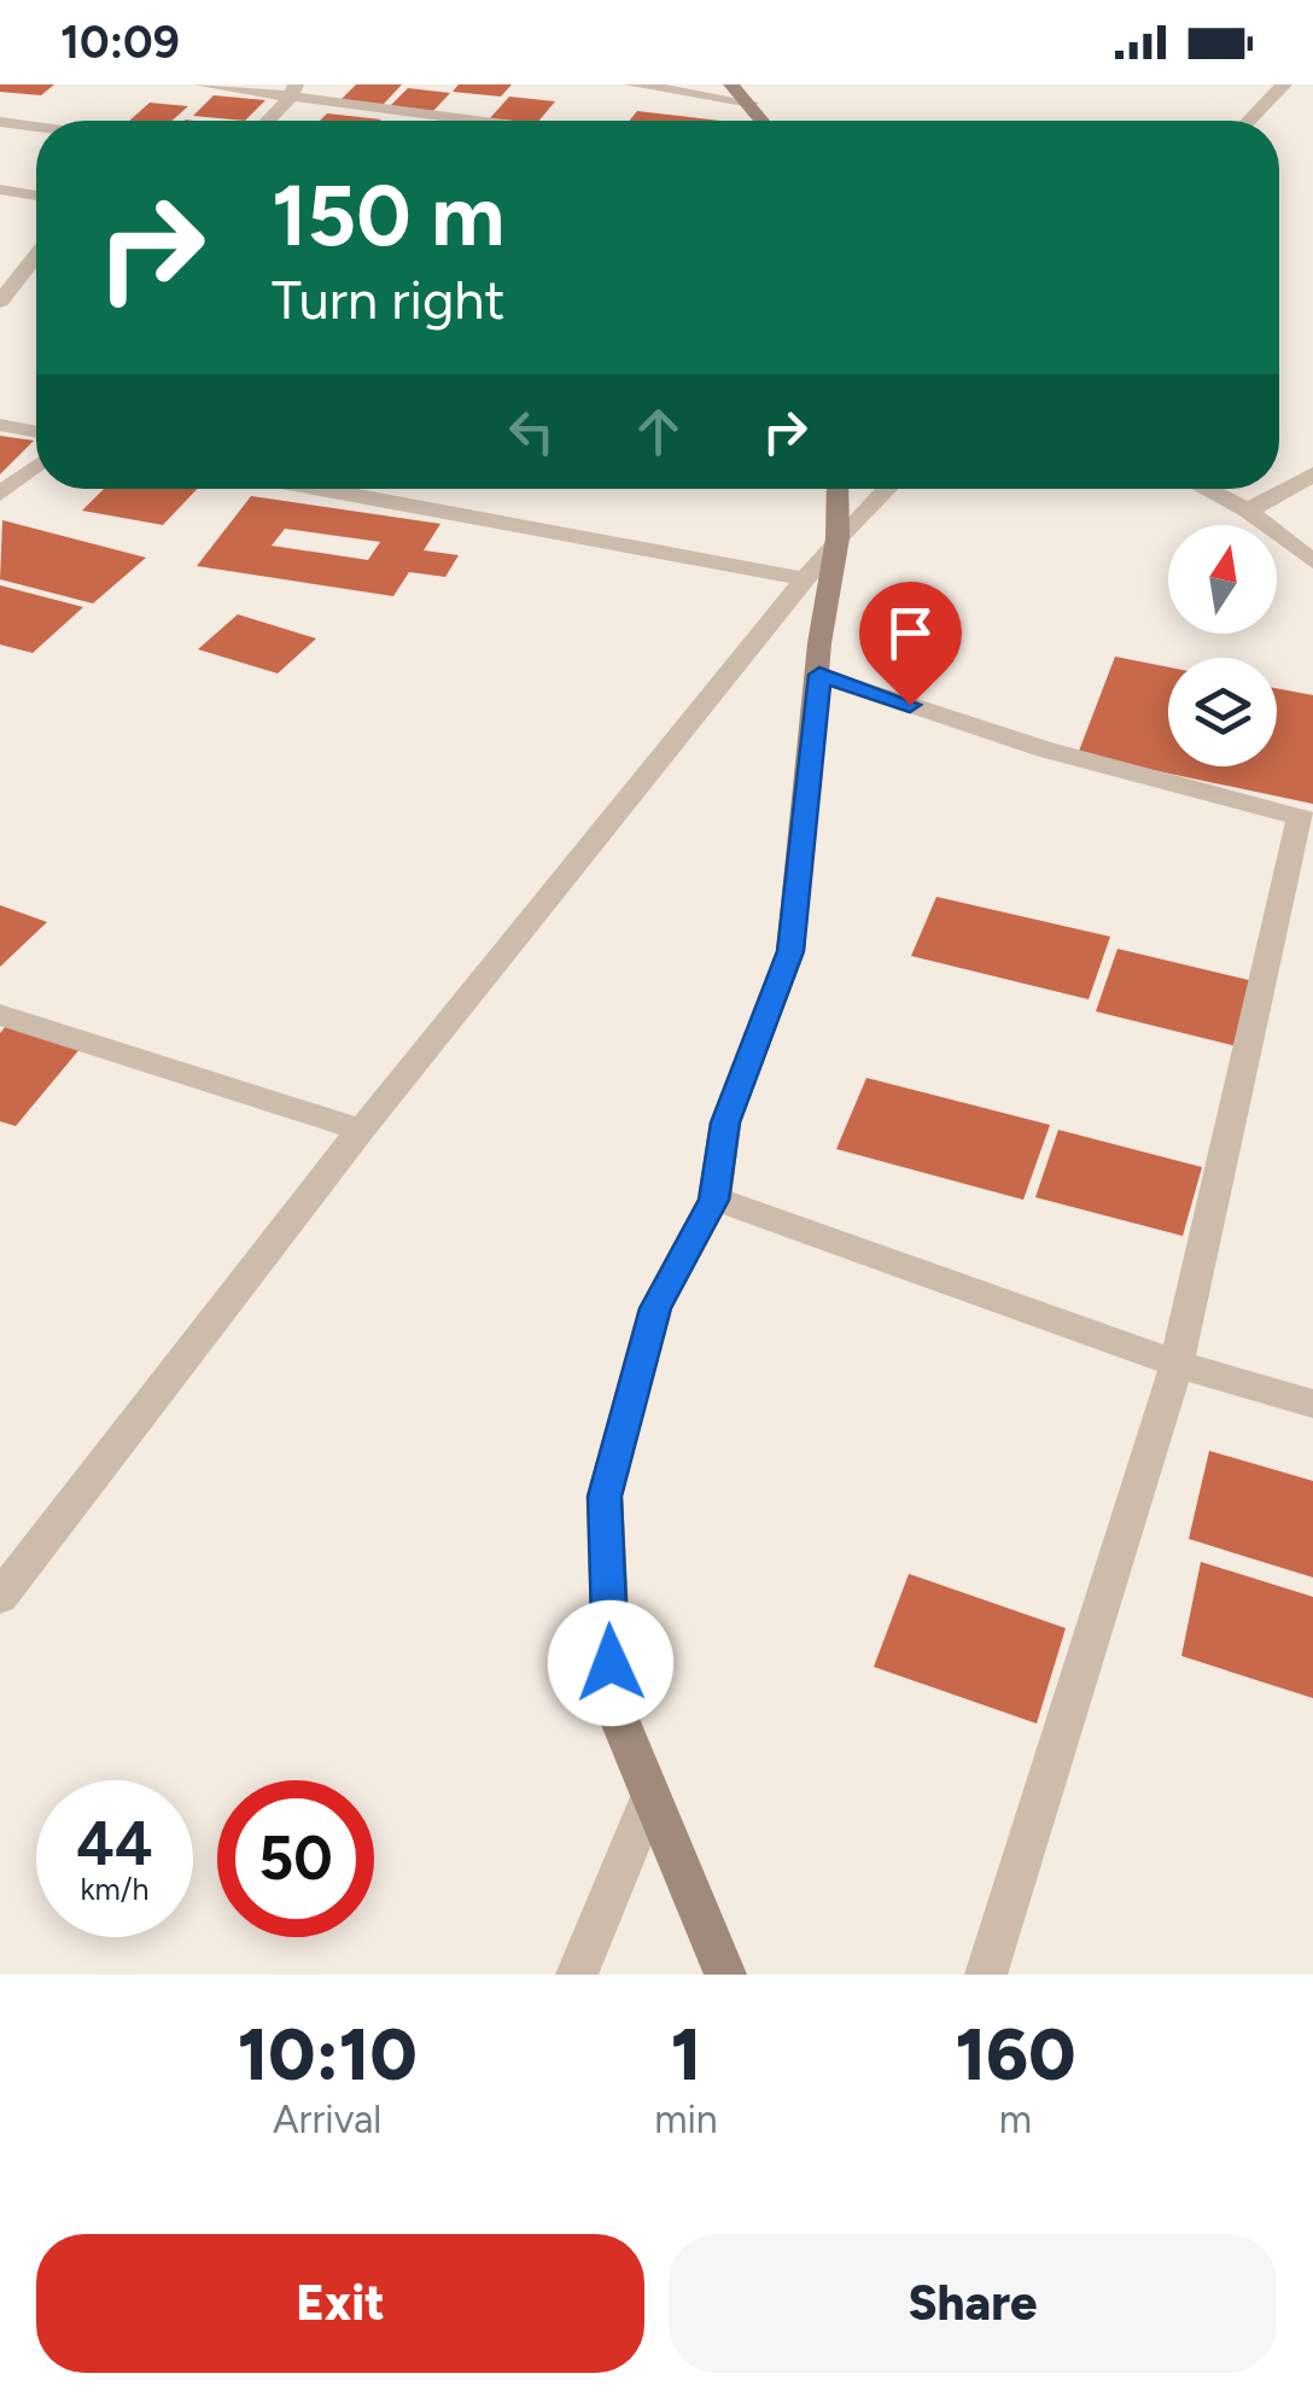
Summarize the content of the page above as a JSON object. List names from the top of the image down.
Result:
{
  "north": "top",
  "page": {
    "status": "10:09",
    "turn": ["150 m", "Turn right"],
    "speed": "44 km/h",
    "limit": "50",
    "eta": [
      "10:10",
      "Arrival",
      "1",
      "min",
      "160",
      "m"
    ],
    "buttons": ["Exit", "Share"]
  }
}
